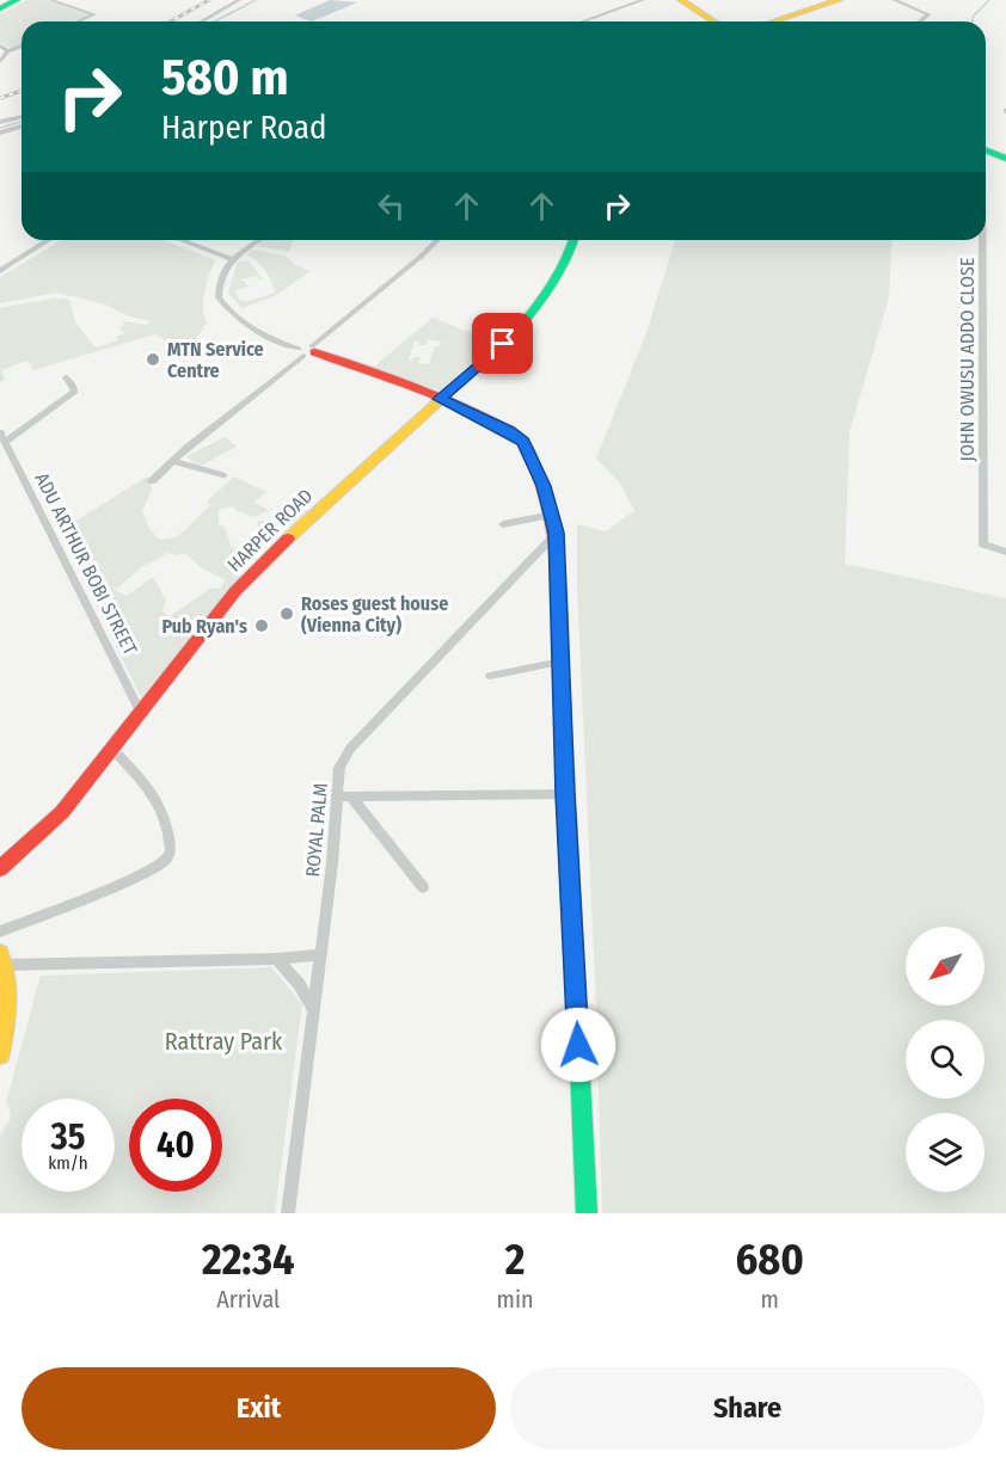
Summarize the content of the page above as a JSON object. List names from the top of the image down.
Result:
{
  "streets": {
    "main road": ["HARPER ROAD"],
    "street": ["JOHN OWUSU ADDO CLOSE", "ADU ARTHUR BOBI STREET", "ROYAL PALM"]
  },
  "crossings": [
    ["HARPER ROAD", "ADU ARTHUR BOBI STREET"]
  ],
  "parks": ["Rattray Park"],
  "places": ["MTN Service Centre", "Roses guest house (Vienna City)", "Pub Ryan's"],
  "north": "bottom left",
  "page": {
    "turn": ["580 m", "Harper Road"],
    "speed": "35 km/h",
    "limit": "40",
    "eta": [
      "22:34",
      "Arrival",
      "2",
      "min",
      "680",
      "m"
    ],
    "buttons": ["Exit", "Share"]
  }
}
